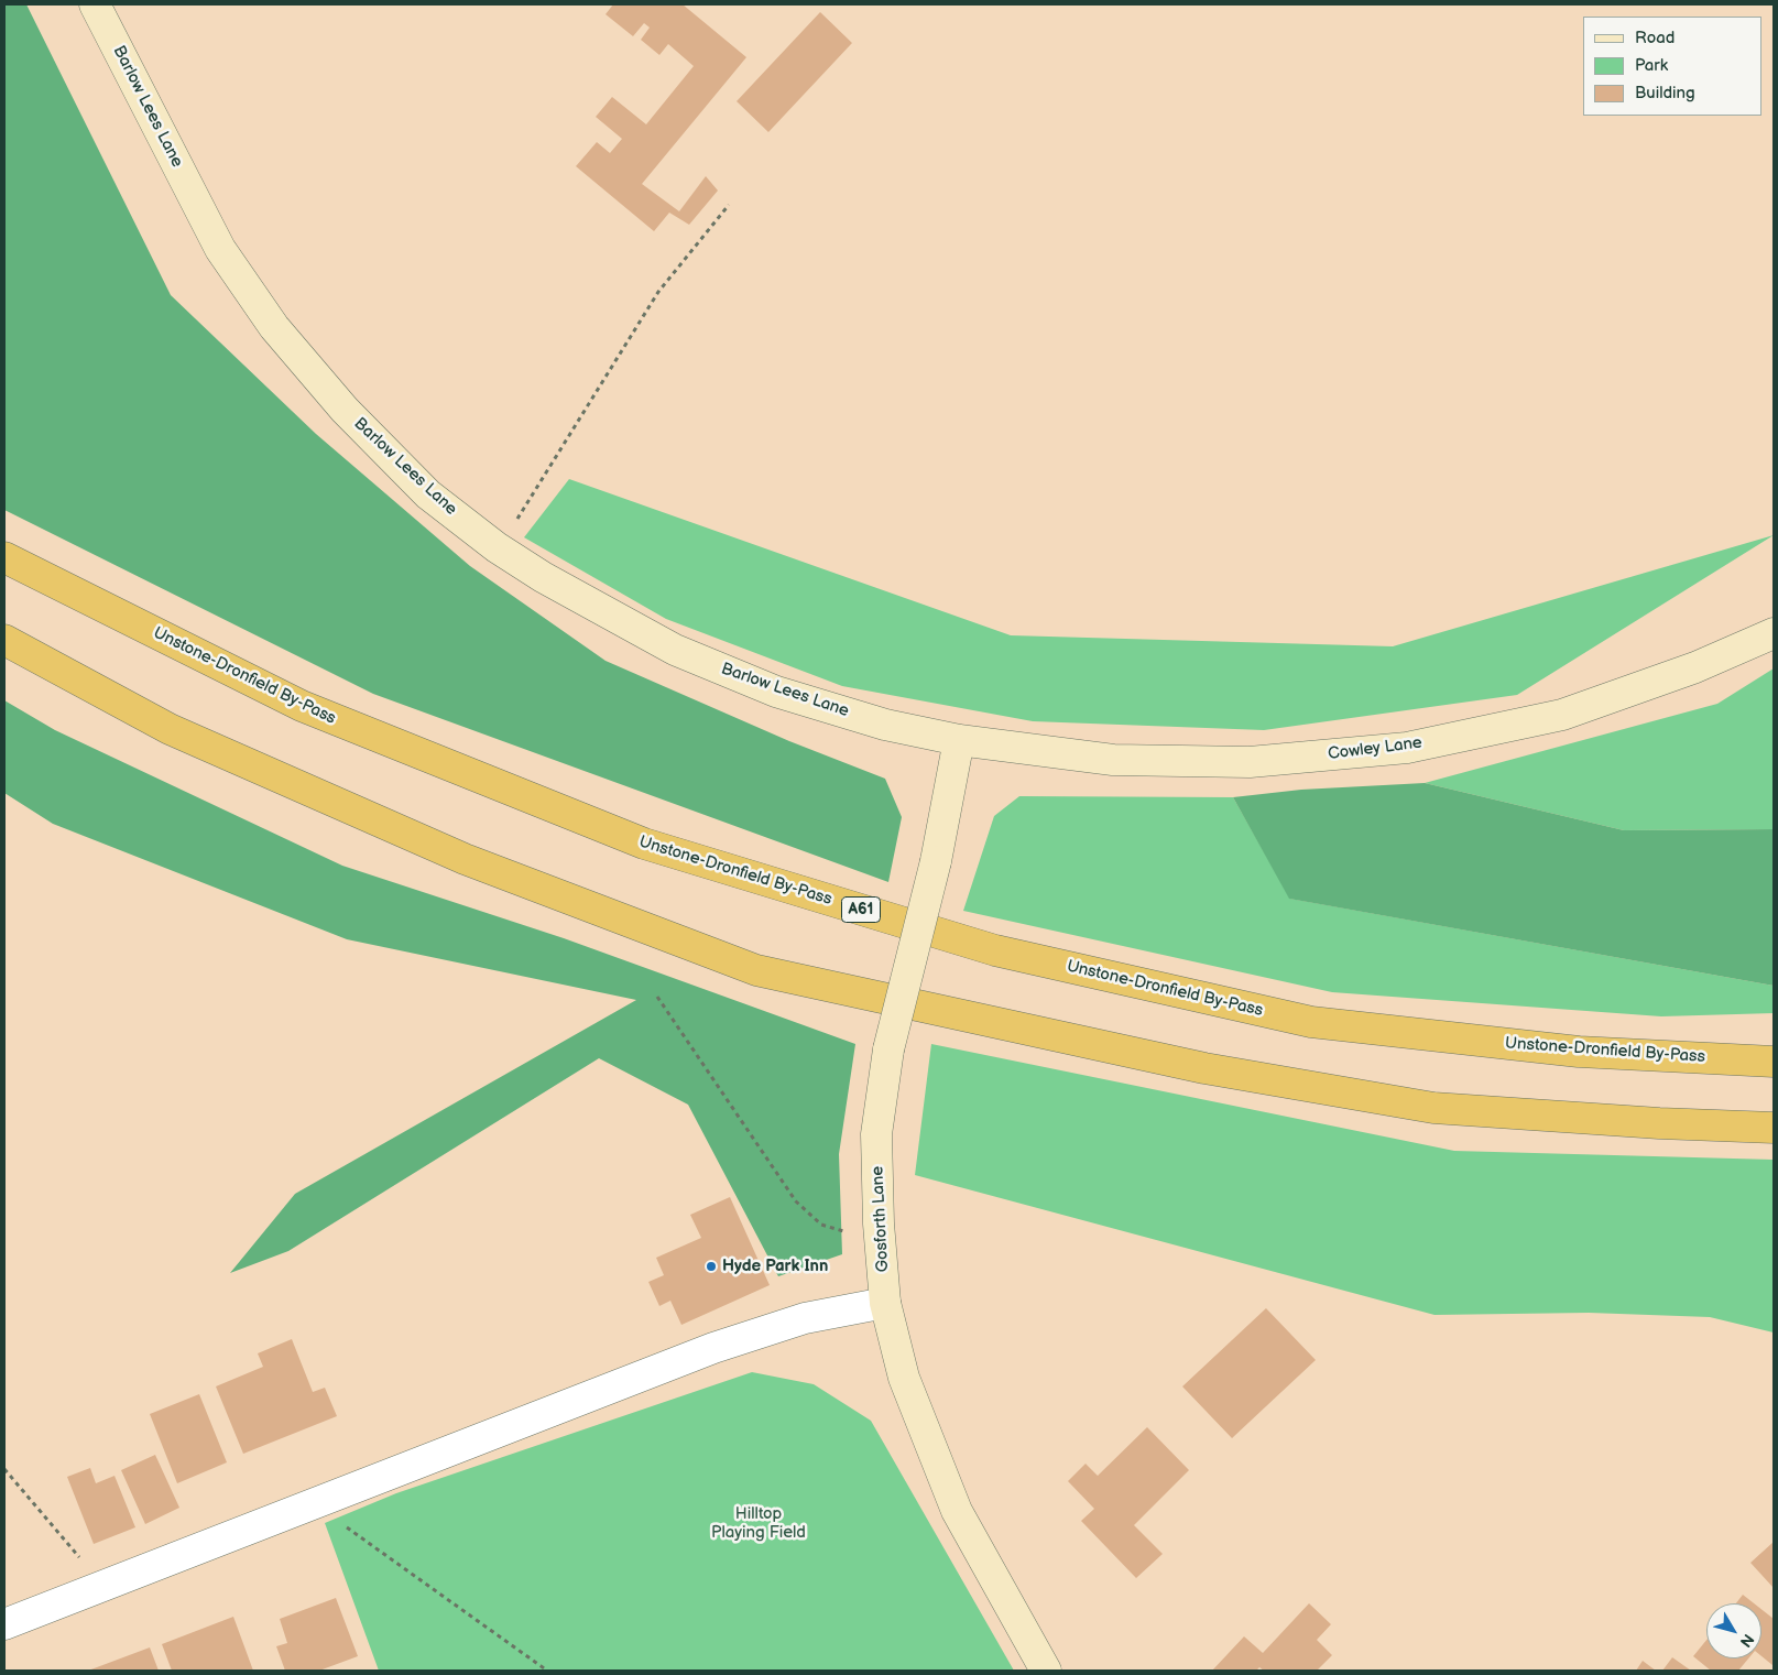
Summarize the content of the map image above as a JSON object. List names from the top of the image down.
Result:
{
  "streets": {
    "highway": ["Unstone-Dronfield By-Pass", "A61"],
    "street": ["Barlow Lees Lane", "Cowley Lane", "Gosforth Lane"]
  },
  "crossings": [
    ["Barlow Lees Lane", "Cowley Lane"],
    ["Barlow Lees Lane", "Gosforth Lane"],
    ["Cowley Lane", "Gosforth Lane"]
  ],
  "parks": ["Hilltop Playing Field"],
  "places": ["Hyde Park Inn"],
  "legend": ["Road", "Park", "Building"],
  "north": "bottom right"
}
